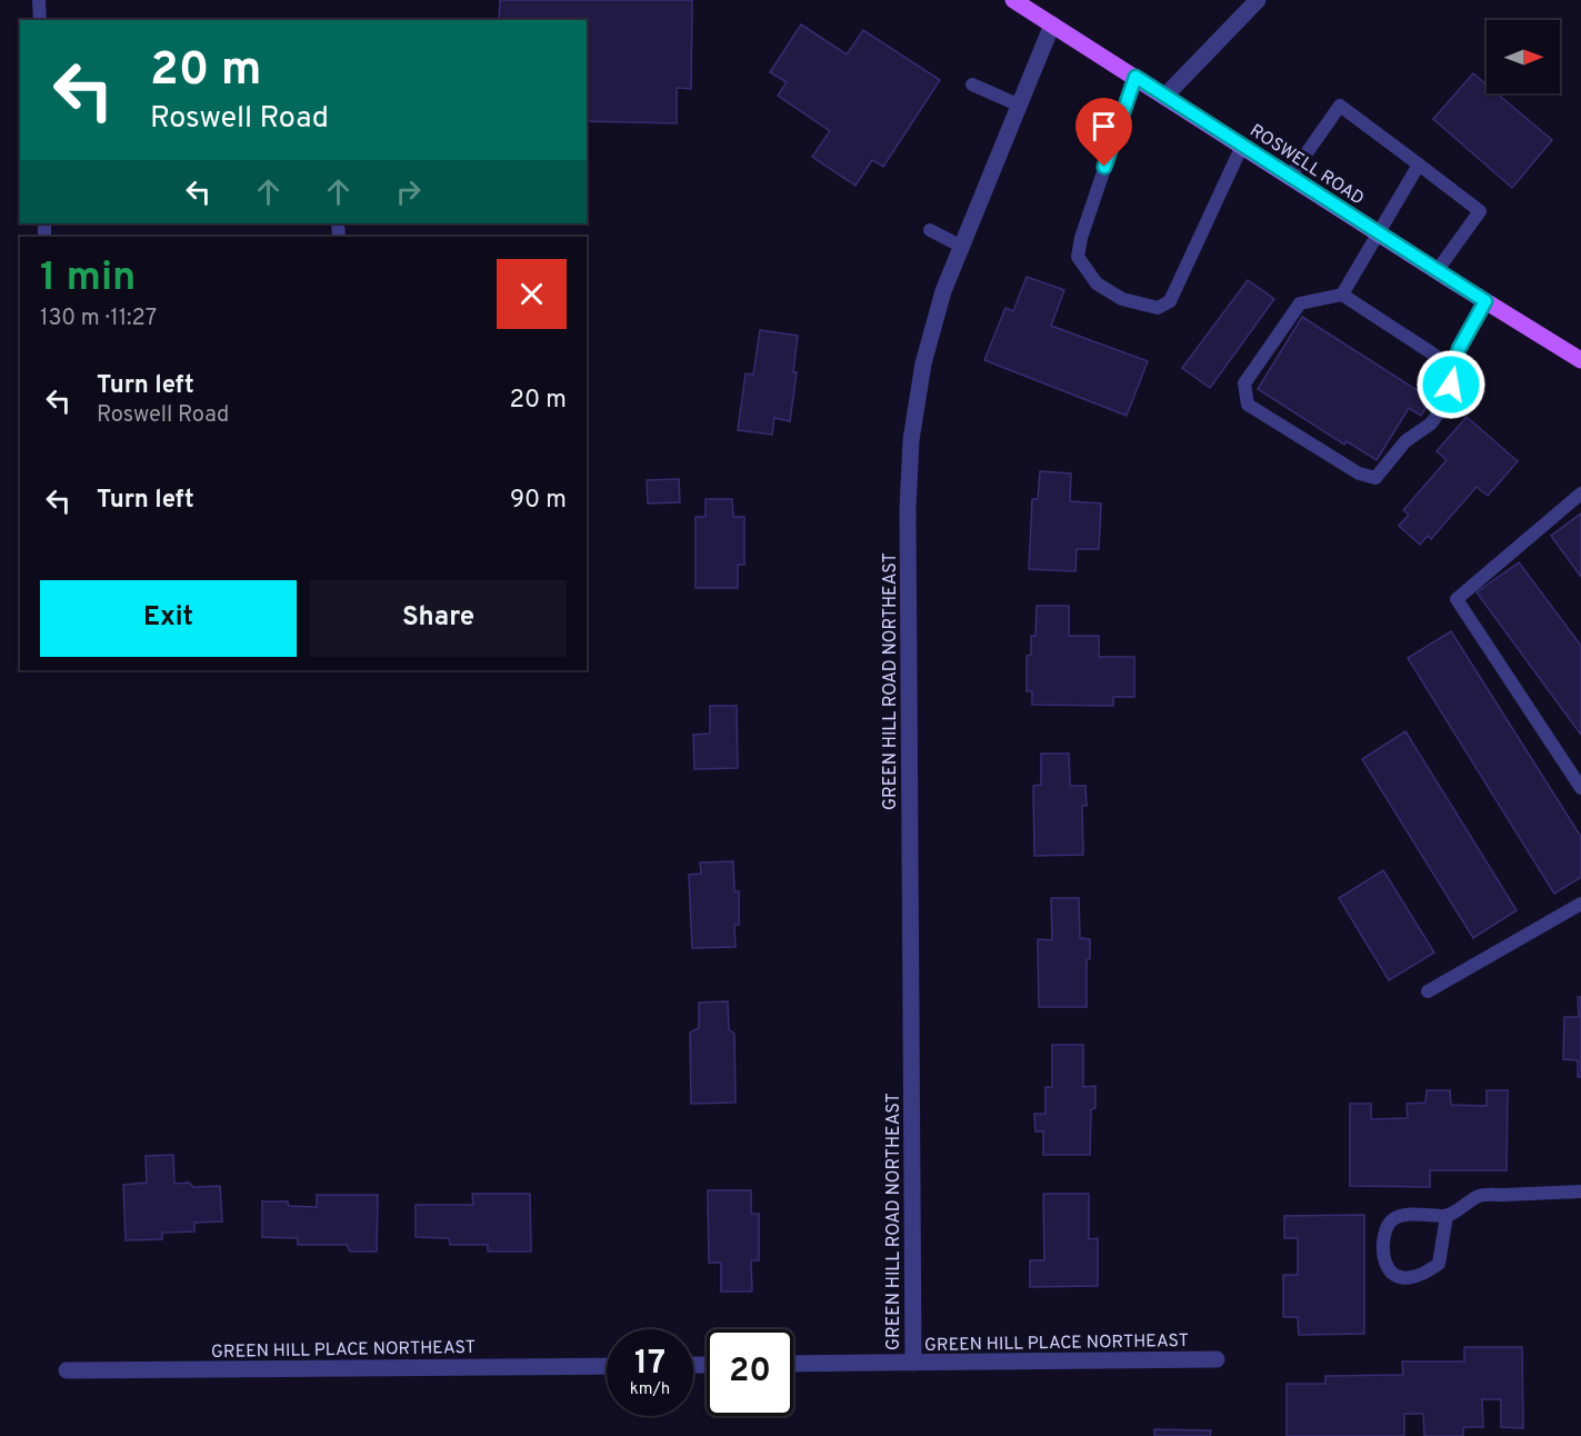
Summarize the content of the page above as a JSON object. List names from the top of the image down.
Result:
{
  "streets": {
    "main road": ["ROSWELL ROAD"],
    "street": ["GREEN HILL ROAD NORTHEAST", "GREEN HILL PLACE NORTHEAST"]
  },
  "crossings": [
    ["ROSWELL ROAD", "GREEN HILL ROAD NORTHEAST"],
    ["GREEN HILL ROAD NORTHEAST", "GREEN HILL PLACE NORTHEAST"]
  ],
  "north": "right",
  "page": {
    "turn": ["20 m", "Roswell Road"],
    "heading": ["1 min", "130 m · 11:27"],
    "list": [
      {
        "name": "Turn left",
        "note": "Roswell Road",
        "value": "20 m"
      },
      {
        "name": "Turn left",
        "value": "90 m"
      }
    ],
    "buttons": ["Exit", "Share"],
    "speed": "17 km/h",
    "limit": "20"
  }
}
